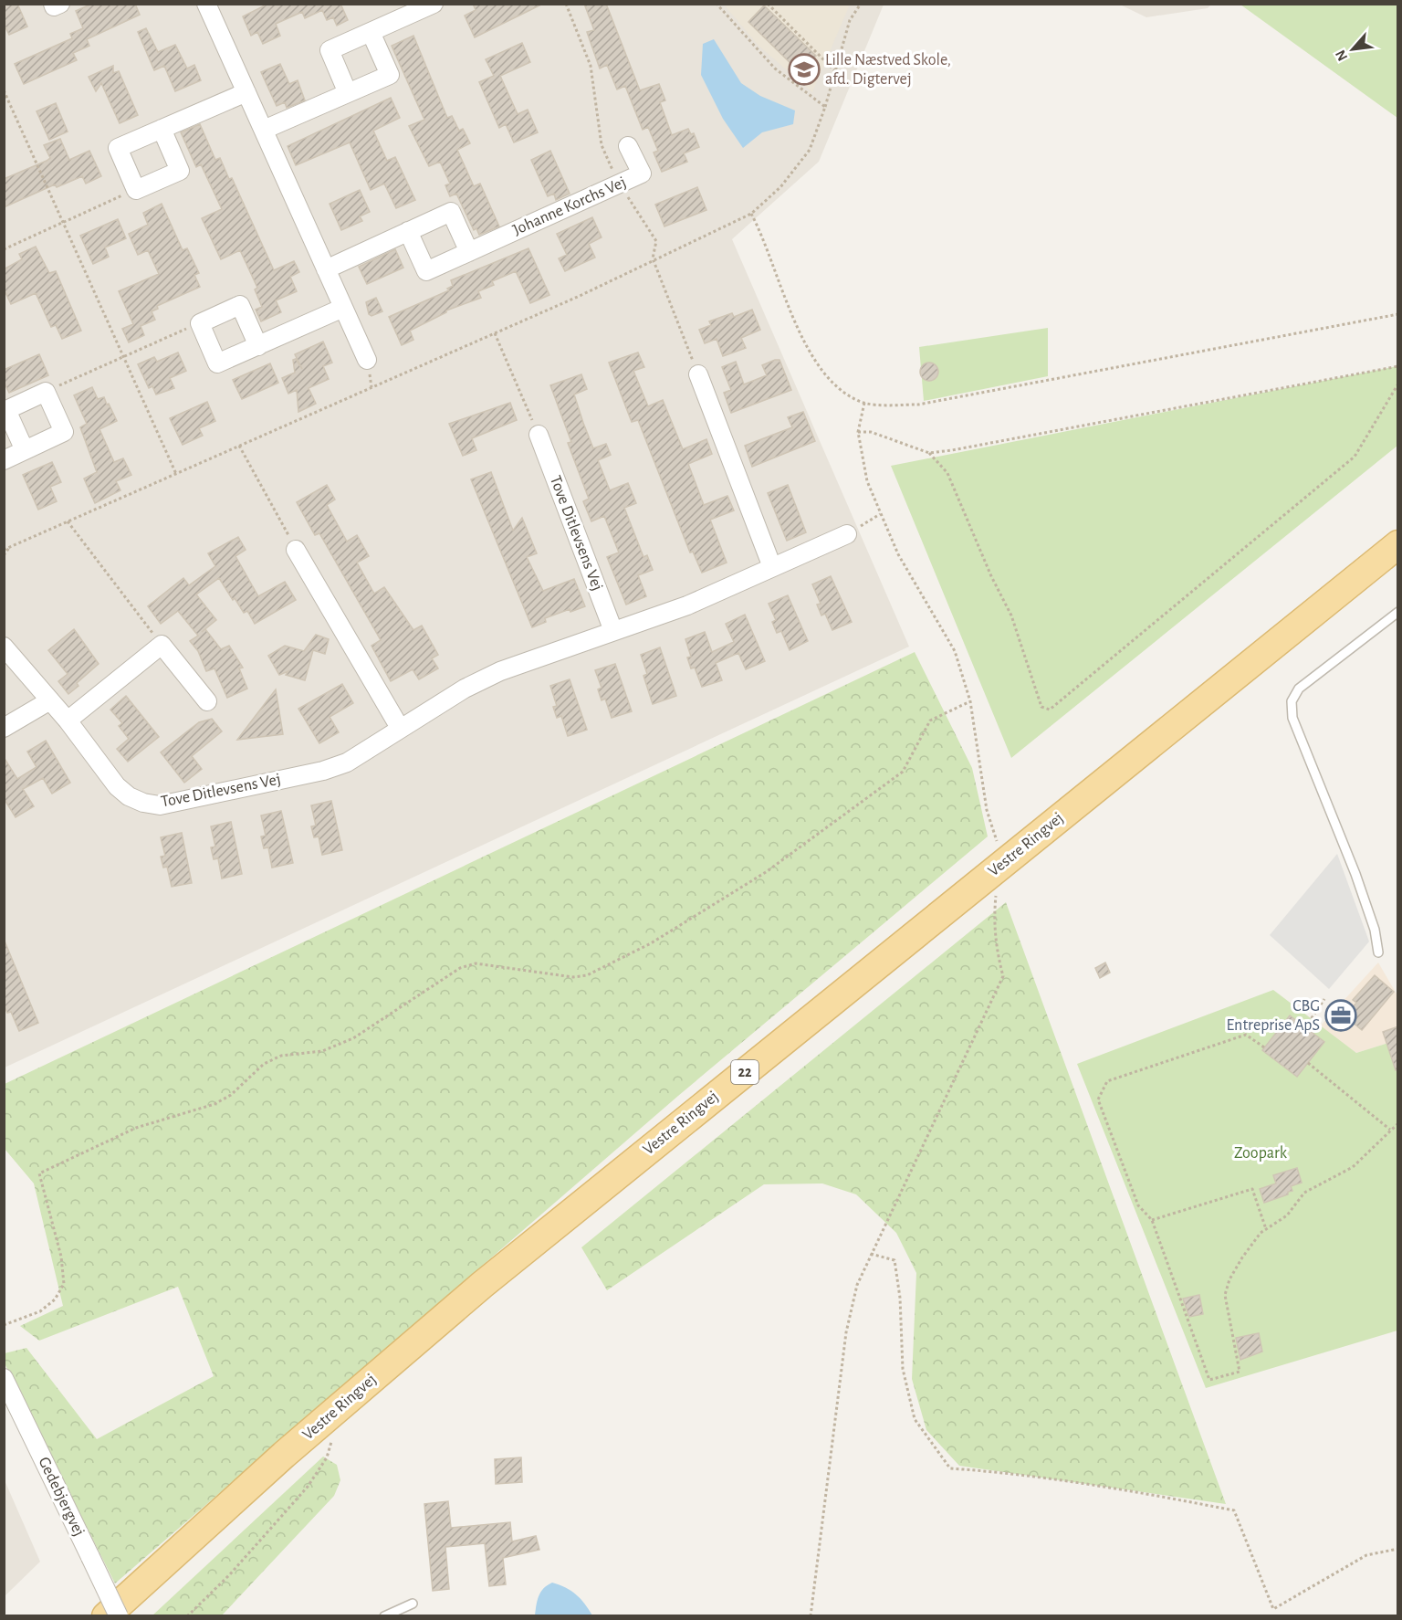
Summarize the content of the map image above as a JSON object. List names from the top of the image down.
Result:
{
  "streets": {
    "main road": ["Vestre Ringvej", "22"],
    "street": ["Johanne Korchs Vej", "Tove Ditlevsens Vej", "Gedebjergvej"]
  },
  "parks": ["Zoopark"],
  "places": {
    "school or university": ["Lille Næstved Skole, afd. Digtervej"],
    "office": ["CBG Entreprise ApS"]
  },
  "north": "bottom left"
}
